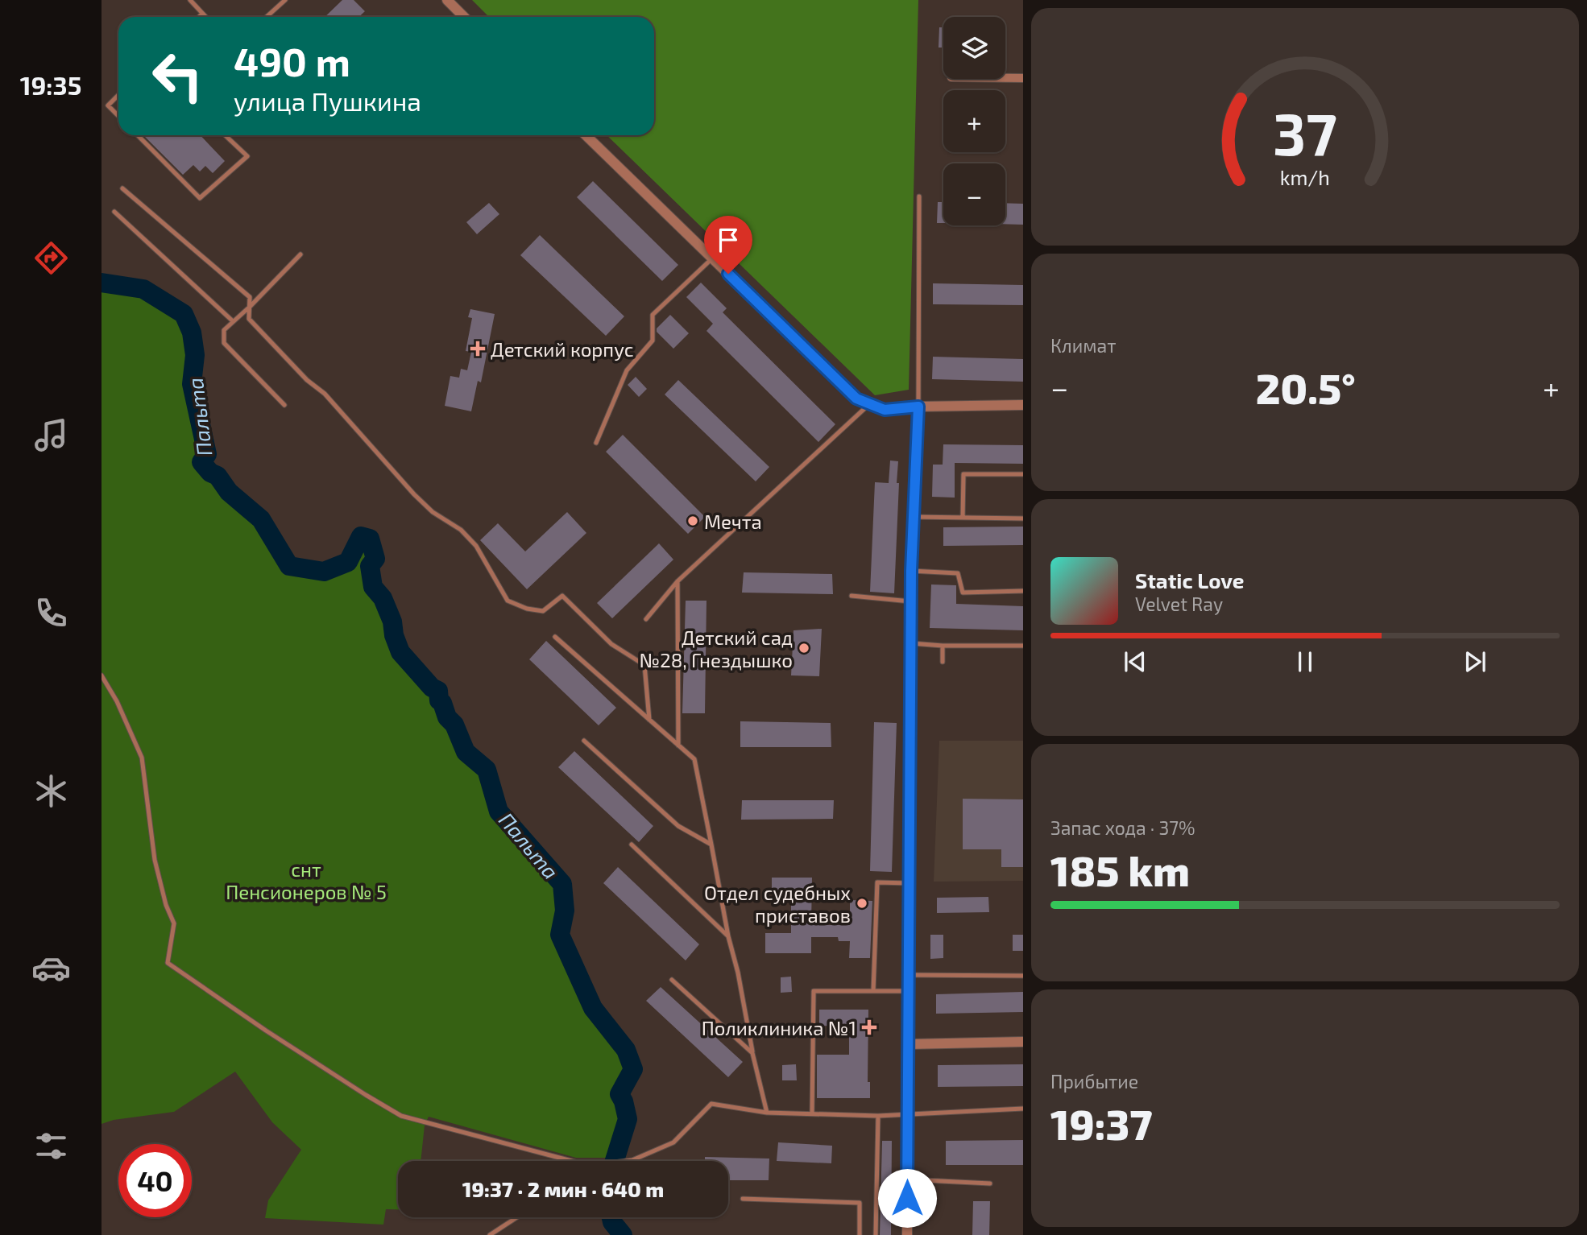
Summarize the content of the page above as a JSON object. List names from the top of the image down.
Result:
{
  "water": ["Пальта"],
  "parks": ["снт Пенсионеров № 5"],
  "places": {
    "health": ["Детский корпус", "Поликлиника №1"],
    "other": ["Мечта", "Детский сад №28, Гнездышко", "Отдел судебных приставов"]
  },
  "page": {
    "tabs": "19:35",
    "map_buttons": ["+", "−"],
    "turn": ["490 m", "улица Пушкина"],
    "tile": [
      "Климат",
      ["Запас хода · 37%", "185 km"],
      ["Прибытие", "19:37"]
    ],
    "heat": ["−", "20.5°", "+"],
    "song": ["Static Love", "Velvet Ray"],
    "limit": "40",
    "trip": "19:37 · 2 мин · 640 m",
    "gauge": ["37", "km/h"]
  }
}
